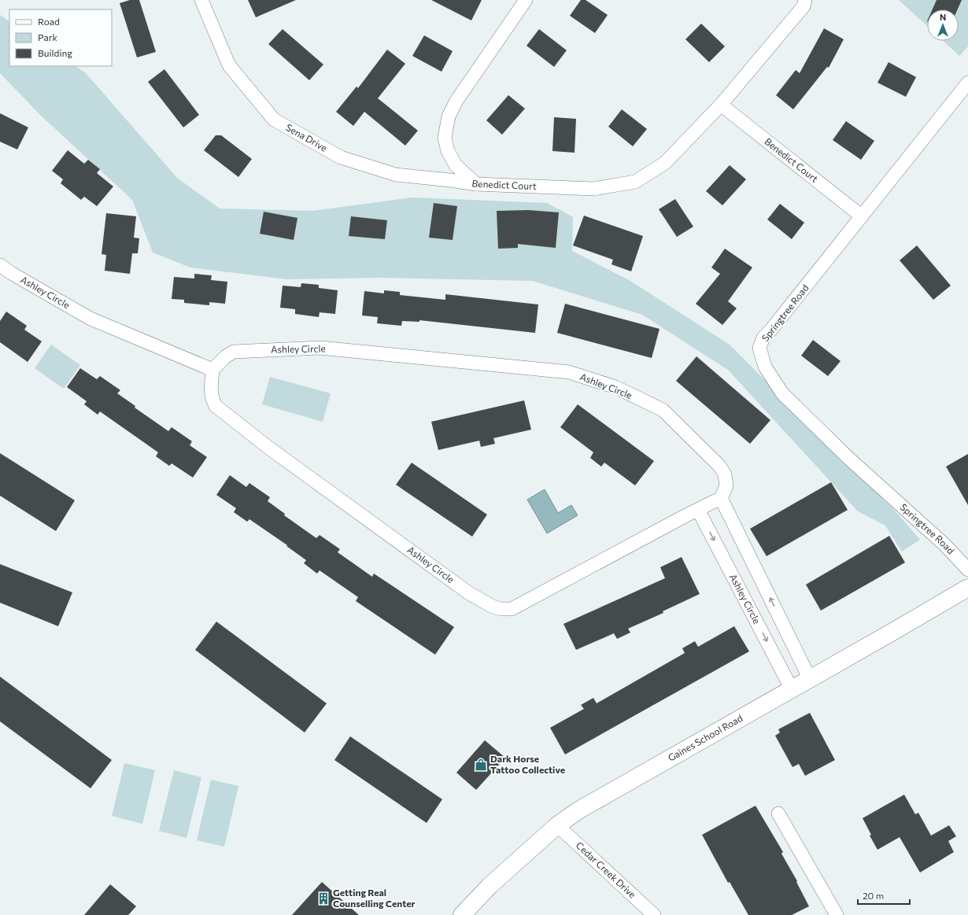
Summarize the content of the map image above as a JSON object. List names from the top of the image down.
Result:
{
  "streets": {
    "main road": ["Gaines School Road"],
    "street": [
      "Sena Drive",
      "Benedict Court",
      "Ashley Circle",
      "Springtree Road",
      "Cedar Creek Drive"
    ]
  },
  "crossings": [
    ["Sena Drive", "Benedict Court"],
    ["Benedict Court", "Springtree Road"],
    ["Ashley Circle", "Gaines School Road"],
    ["Gaines School Road", "Cedar Creek Drive"]
  ],
  "places": {
    "shop": ["Dark Horse Tattoo Collective"],
    "building": ["Getting Real Counselling Center"]
  },
  "legend": ["Road", "Park", "Building"],
  "scale_bar": "20 m",
  "north": "top"
}
